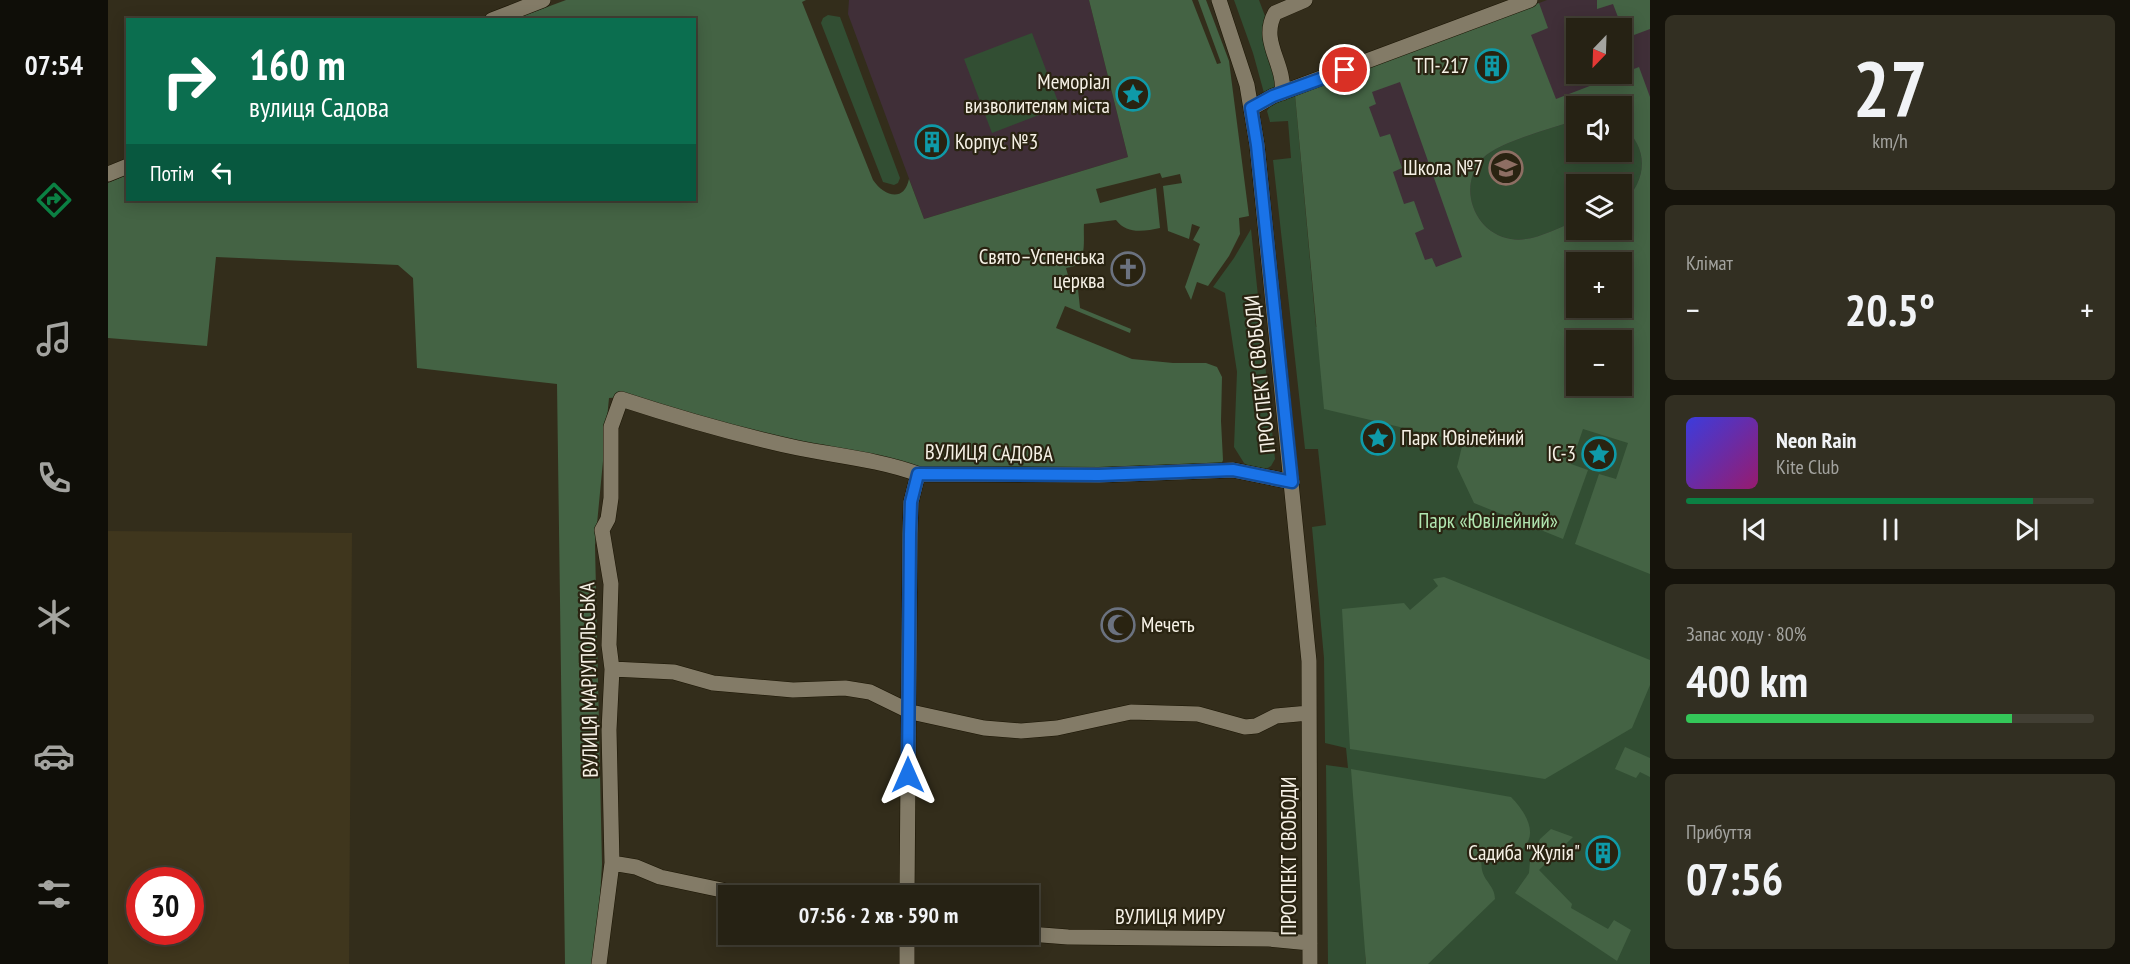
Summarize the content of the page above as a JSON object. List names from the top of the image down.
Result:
{
  "streets": {
    "street": [
      "ПРОСПЕКТ СВОБОДИ",
      "ВУЛИЦЯ САДОВА",
      "ВУЛИЦЯ МАРІУПОЛЬСЬКА",
      "ВУЛИЦЯ МИРУ"
    ]
  },
  "crossings": [
    ["ПРОСПЕКТ СВОБОДИ", "ВУЛИЦЯ САДОВА"],
    ["ПРОСПЕКТ СВОБОДИ", "ВУЛИЦЯ МИРУ"],
    ["ВУЛИЦЯ САДОВА", "ВУЛИЦЯ МАРІУПОЛЬСЬКА"]
  ],
  "parks": ["Парк «Ювілейний»"],
  "places": {
    "building": ["ТП-217", "Корпус №3", "Садиба \"Жулія\""],
    "place": ["Меморіал визволителям міста", "Парк Ювілейний", "ІС-3"],
    "school or university": ["Школа №7"],
    "church": ["Свято–Успенська церква"],
    "mosque": ["Мечеть"]
  },
  "north": "bottom left",
  "page": {
    "tabs": "07:54",
    "tile": [
      ["27", "km/h"],
      "Клімат",
      ["Запас ходу · 80%", "400 km"],
      ["Прибуття", "07:56"]
    ],
    "map_buttons": ["+", "−"],
    "turn": ["160 m", "вулиця Садова"],
    "then": "Потім",
    "heat": ["−", "20.5°", "+"],
    "song": ["Neon Rain", "Kite Club"],
    "limit": "30",
    "trip": "07:56 · 2 хв · 590 m"
  }
}
